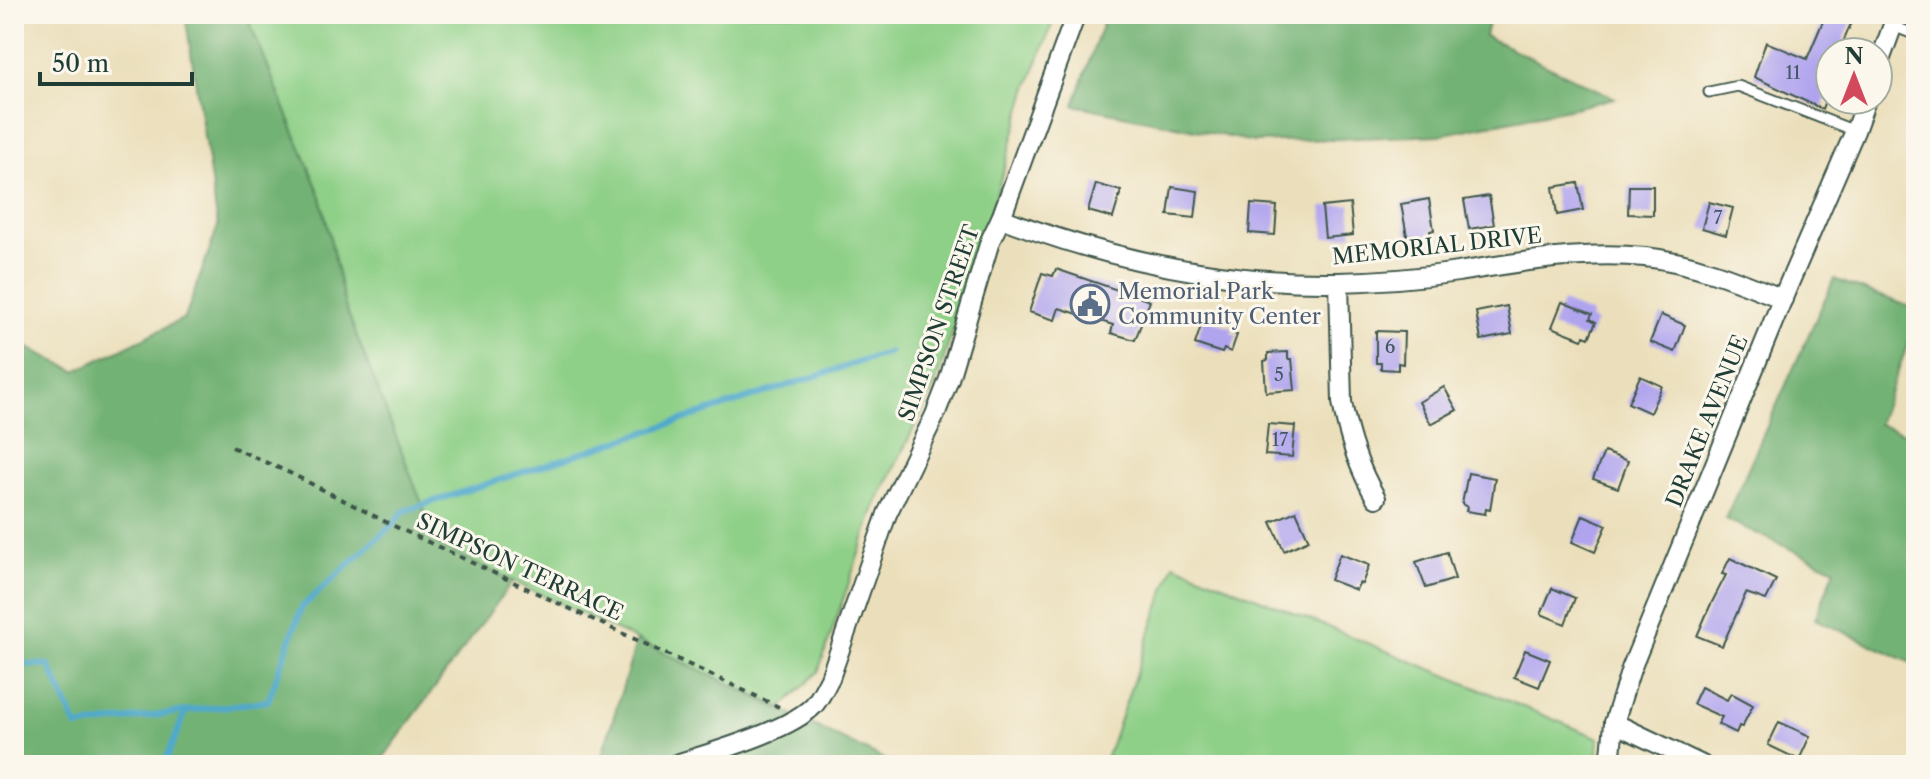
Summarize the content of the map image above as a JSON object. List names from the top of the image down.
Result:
{
  "streets": {
    "street": ["MEMORIAL DRIVE", "SIMPSON STREET", "DRAKE AVENUE"],
    "path": ["SIMPSON TERRACE"]
  },
  "crossings": [
    ["MEMORIAL DRIVE", "SIMPSON STREET"],
    ["MEMORIAL DRIVE", "DRAKE AVENUE"],
    ["SIMPSON STREET", "SIMPSON TERRACE"]
  ],
  "places": {
    "public building": ["Memorial Park Community Center"]
  },
  "house_numbers": [
    "11",
    "7",
    "6",
    "5",
    "17"
  ],
  "scale_bar": "50 m",
  "north": "top"
}
